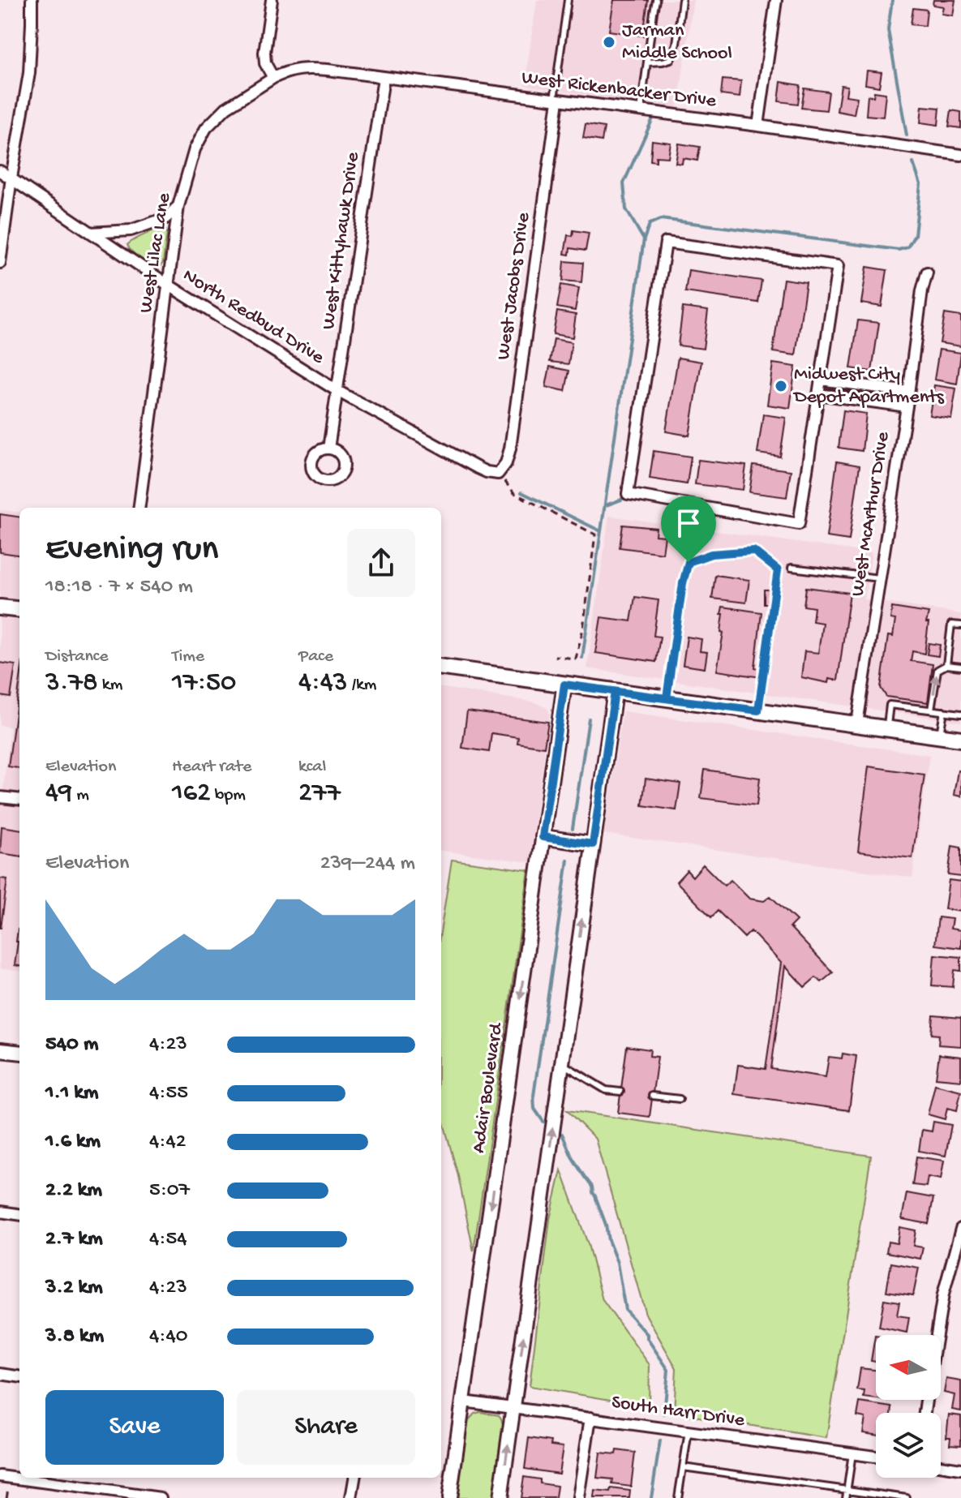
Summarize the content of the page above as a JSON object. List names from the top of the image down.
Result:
{
  "streets": {
    "street": [
      "West Rickenbacker Drive",
      "West Kittyhawk Drive",
      "West Lilac Lane",
      "West Jacobs Drive",
      "North Redbud Drive",
      "West McArthur Drive",
      "Adair Boulevard",
      "South Harr Drive"
    ]
  },
  "crossings": [
    ["West Rickenbacker Drive", "West Kittyhawk Drive"],
    ["West Rickenbacker Drive", "West Lilac Lane"],
    ["West Rickenbacker Drive", "West Jacobs Drive"],
    ["West Kittyhawk Drive", "North Redbud Drive"],
    ["West Lilac Lane", "North Redbud Drive"],
    ["West Jacobs Drive", "North Redbud Drive"],
    ["Adair Boulevard", "South Harr Drive"]
  ],
  "places": ["Jarman Middle School", "Midwest City Depot Apartments"],
  "north": "left",
  "page": {
    "heading": ["Evening run", "18:18 · 7 × 540 m"],
    "stats": [
      ["Distance", "3.78 km"],
      ["Time", "17:50"],
      ["Pace", "4:43 /km"],
      ["Elevation", "49 m"],
      ["Heart rate", "162 bpm"],
      ["kcal", "277"]
    ],
    "chart": ["Elevation", "239–244 m"],
    "list": [
      {
        "name": "540 m",
        "note": "4:23"
      },
      {
        "name": "1.1 km",
        "note": "4:55"
      },
      {
        "name": "1.6 km",
        "note": "4:42"
      },
      {
        "name": "2.2 km",
        "note": "5:07"
      },
      {
        "name": "2.7 km",
        "note": "4:54"
      },
      {
        "name": "3.2 km",
        "note": "4:23"
      },
      {
        "name": "3.8 km",
        "note": "4:40"
      }
    ],
    "buttons": ["Save", "Share"]
  }
}
